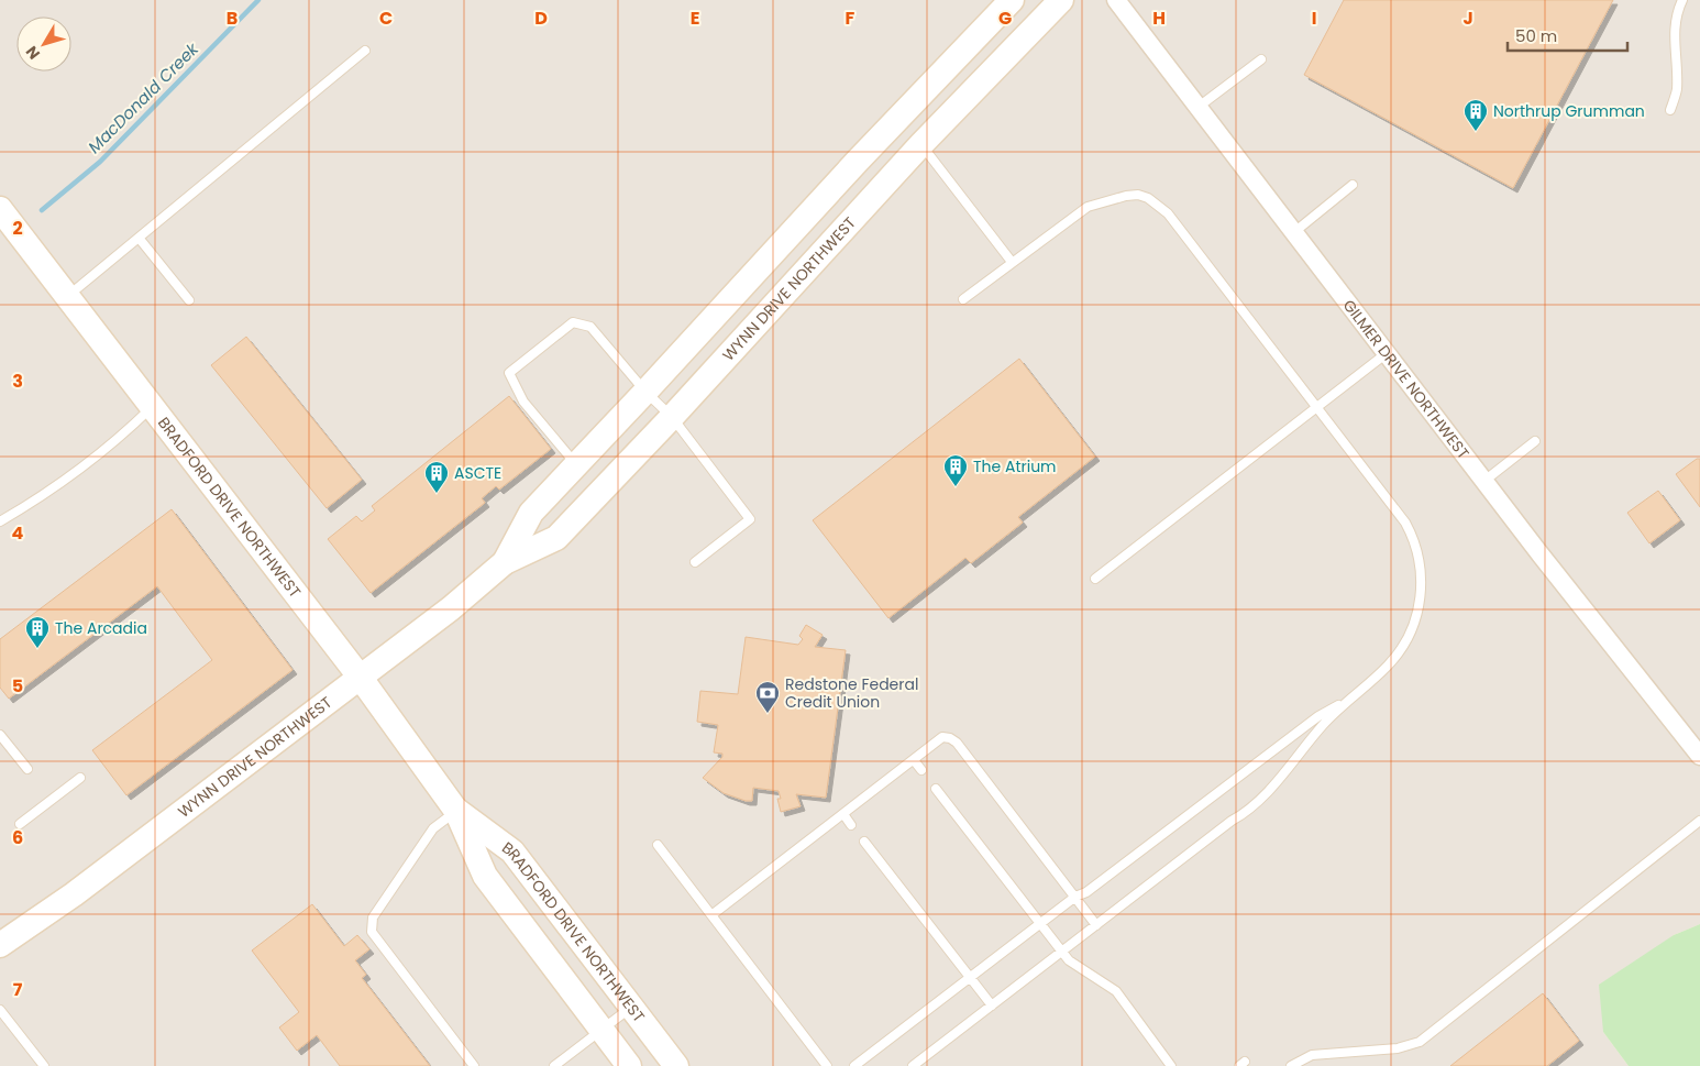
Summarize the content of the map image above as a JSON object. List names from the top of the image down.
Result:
{
  "streets": {
    "street": ["WYNN DRIVE NORTHWEST", "GILMER DRIVE NORTHWEST", "BRADFORD DRIVE NORTHWEST"]
  },
  "crossings": [
    ["WYNN DRIVE NORTHWEST", "BRADFORD DRIVE NORTHWEST"]
  ],
  "water": ["MacDonald Creek"],
  "places": {
    "building": [
      "Northrup Grumman",
      "The Atrium",
      "ASCTE",
      "The Arcadia"
    ],
    "bank": ["Redstone Federal Credit Union"]
  },
  "scale_bar": "50 m",
  "north": "bottom left",
  "grid": {
    "columns": [
      "B",
      "C",
      "D",
      "E",
      "F",
      "G",
      "H",
      "I",
      "J"
    ],
    "rows": [
      "2",
      "3",
      "4",
      "5",
      "6",
      "7"
    ]
  }
}
